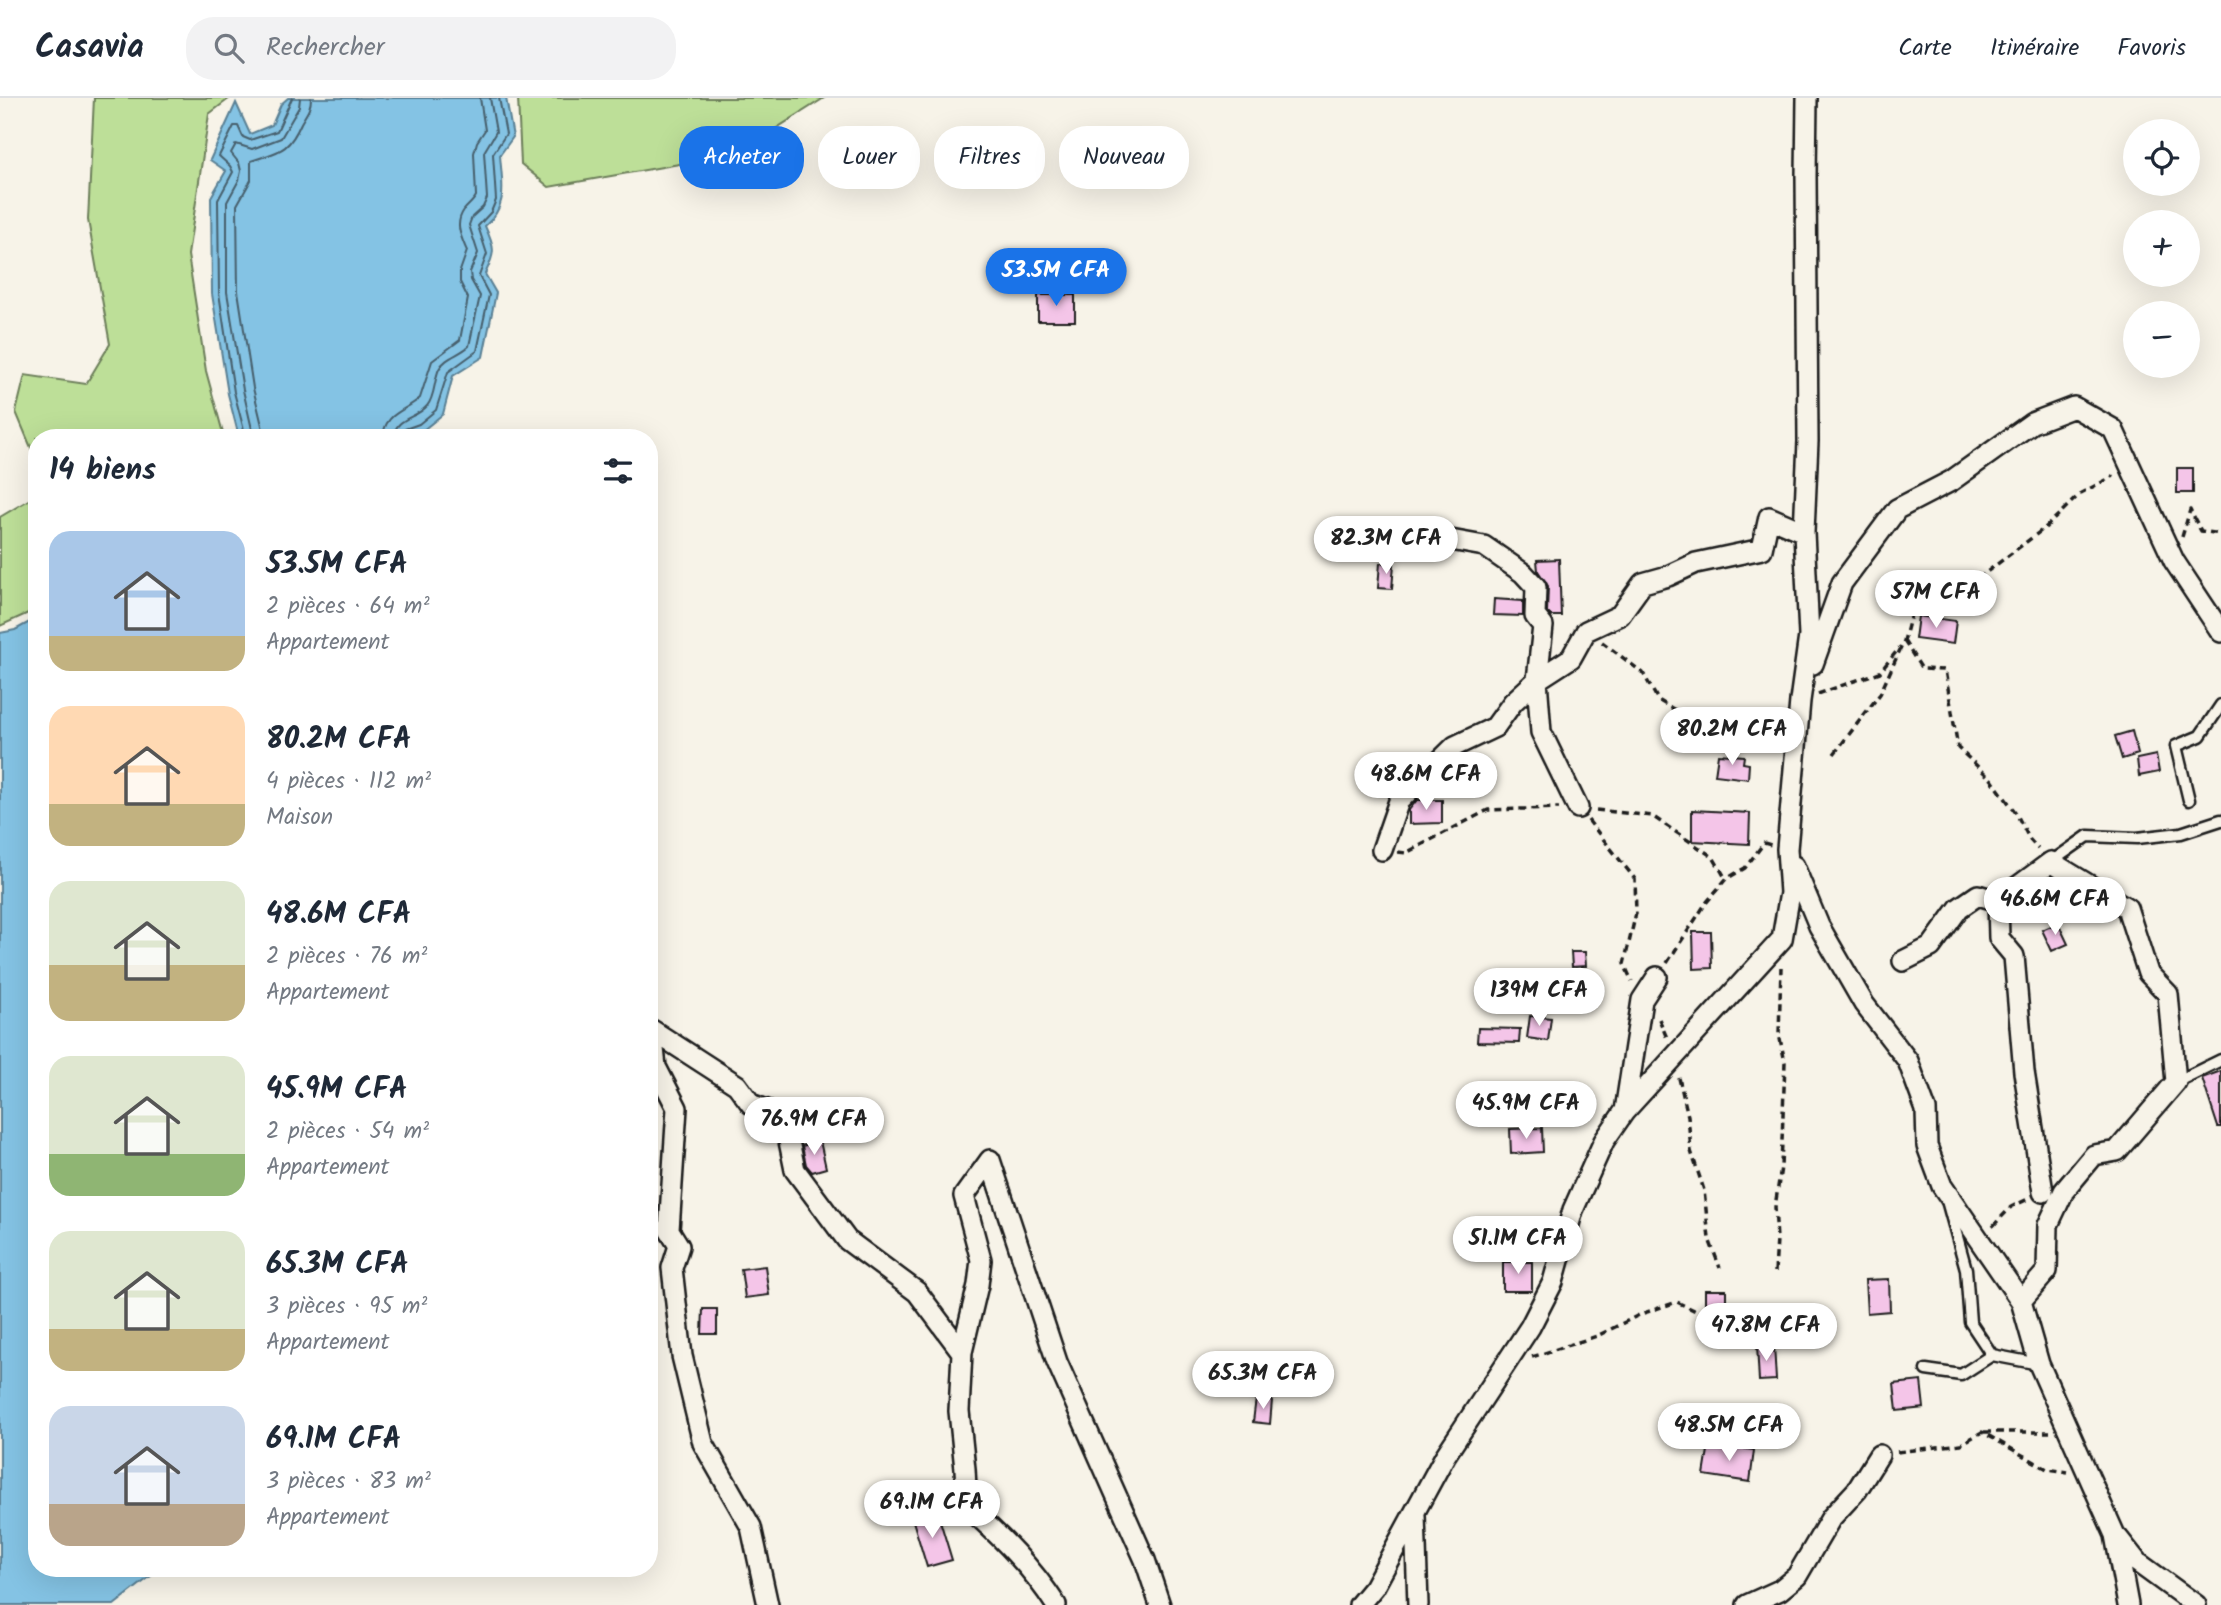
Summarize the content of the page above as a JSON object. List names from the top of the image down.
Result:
{
  "page": {
    "header": "Casavia",
    "search": "Rechercher",
    "nav": ["Carte", "Itinéraire", "Favoris"],
    "map_buttons": ["+", "−"],
    "chip": [
      "Acheter",
      "Louer",
      "Filtres",
      "Nouveau"
    ],
    "price": [
      "53.5M CFA",
      "82.3M CFA",
      "57M CFA",
      "80.2M CFA",
      "48.6M CFA",
      "46.6M CFA",
      "139M CFA",
      "45.9M CFA",
      "76.9M CFA",
      "51.1M CFA",
      "47.8M CFA",
      "65.3M CFA",
      "48.5M CFA",
      "69.1M CFA"
    ],
    "heading": "14 biens",
    "list": [
      {
        "name": "53.5M CFA",
        "note": "2 pièces · 64 m² · Appartement"
      },
      {
        "name": "80.2M CFA",
        "note": "4 pièces · 112 m² · Maison"
      },
      {
        "name": "48.6M CFA",
        "note": "2 pièces · 76 m² · Appartement"
      },
      {
        "name": "45.9M CFA",
        "note": "2 pièces · 54 m² · Appartement"
      },
      {
        "name": "65.3M CFA",
        "note": "3 pièces · 95 m² · Appartement"
      },
      {
        "name": "69.1M CFA",
        "note": "3 pièces · 83 m² · Appartement"
      }
    ]
  }
}
